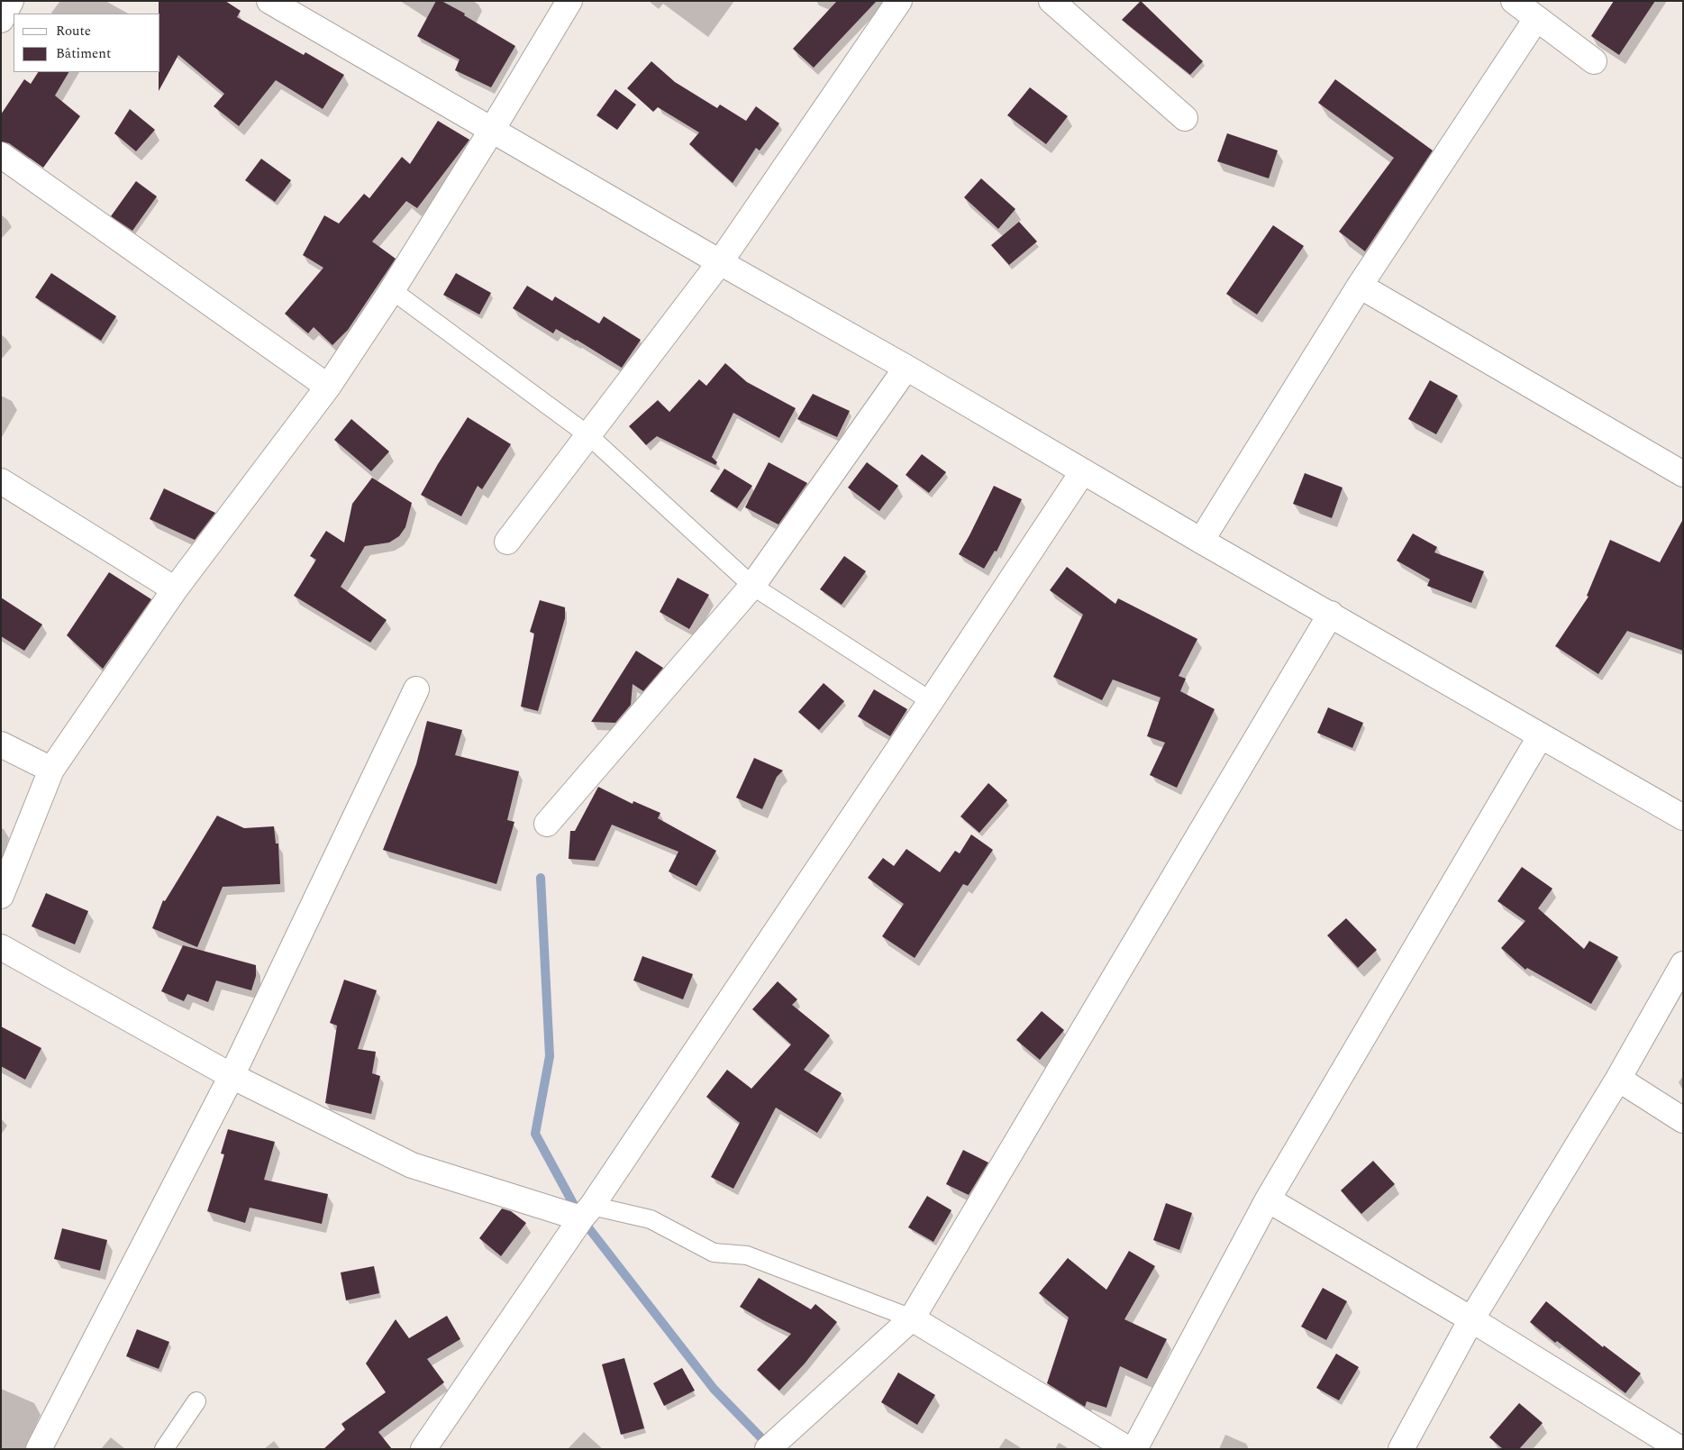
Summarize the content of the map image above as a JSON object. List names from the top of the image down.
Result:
{
  "legend": ["Route", "Bâtiment"]
}
